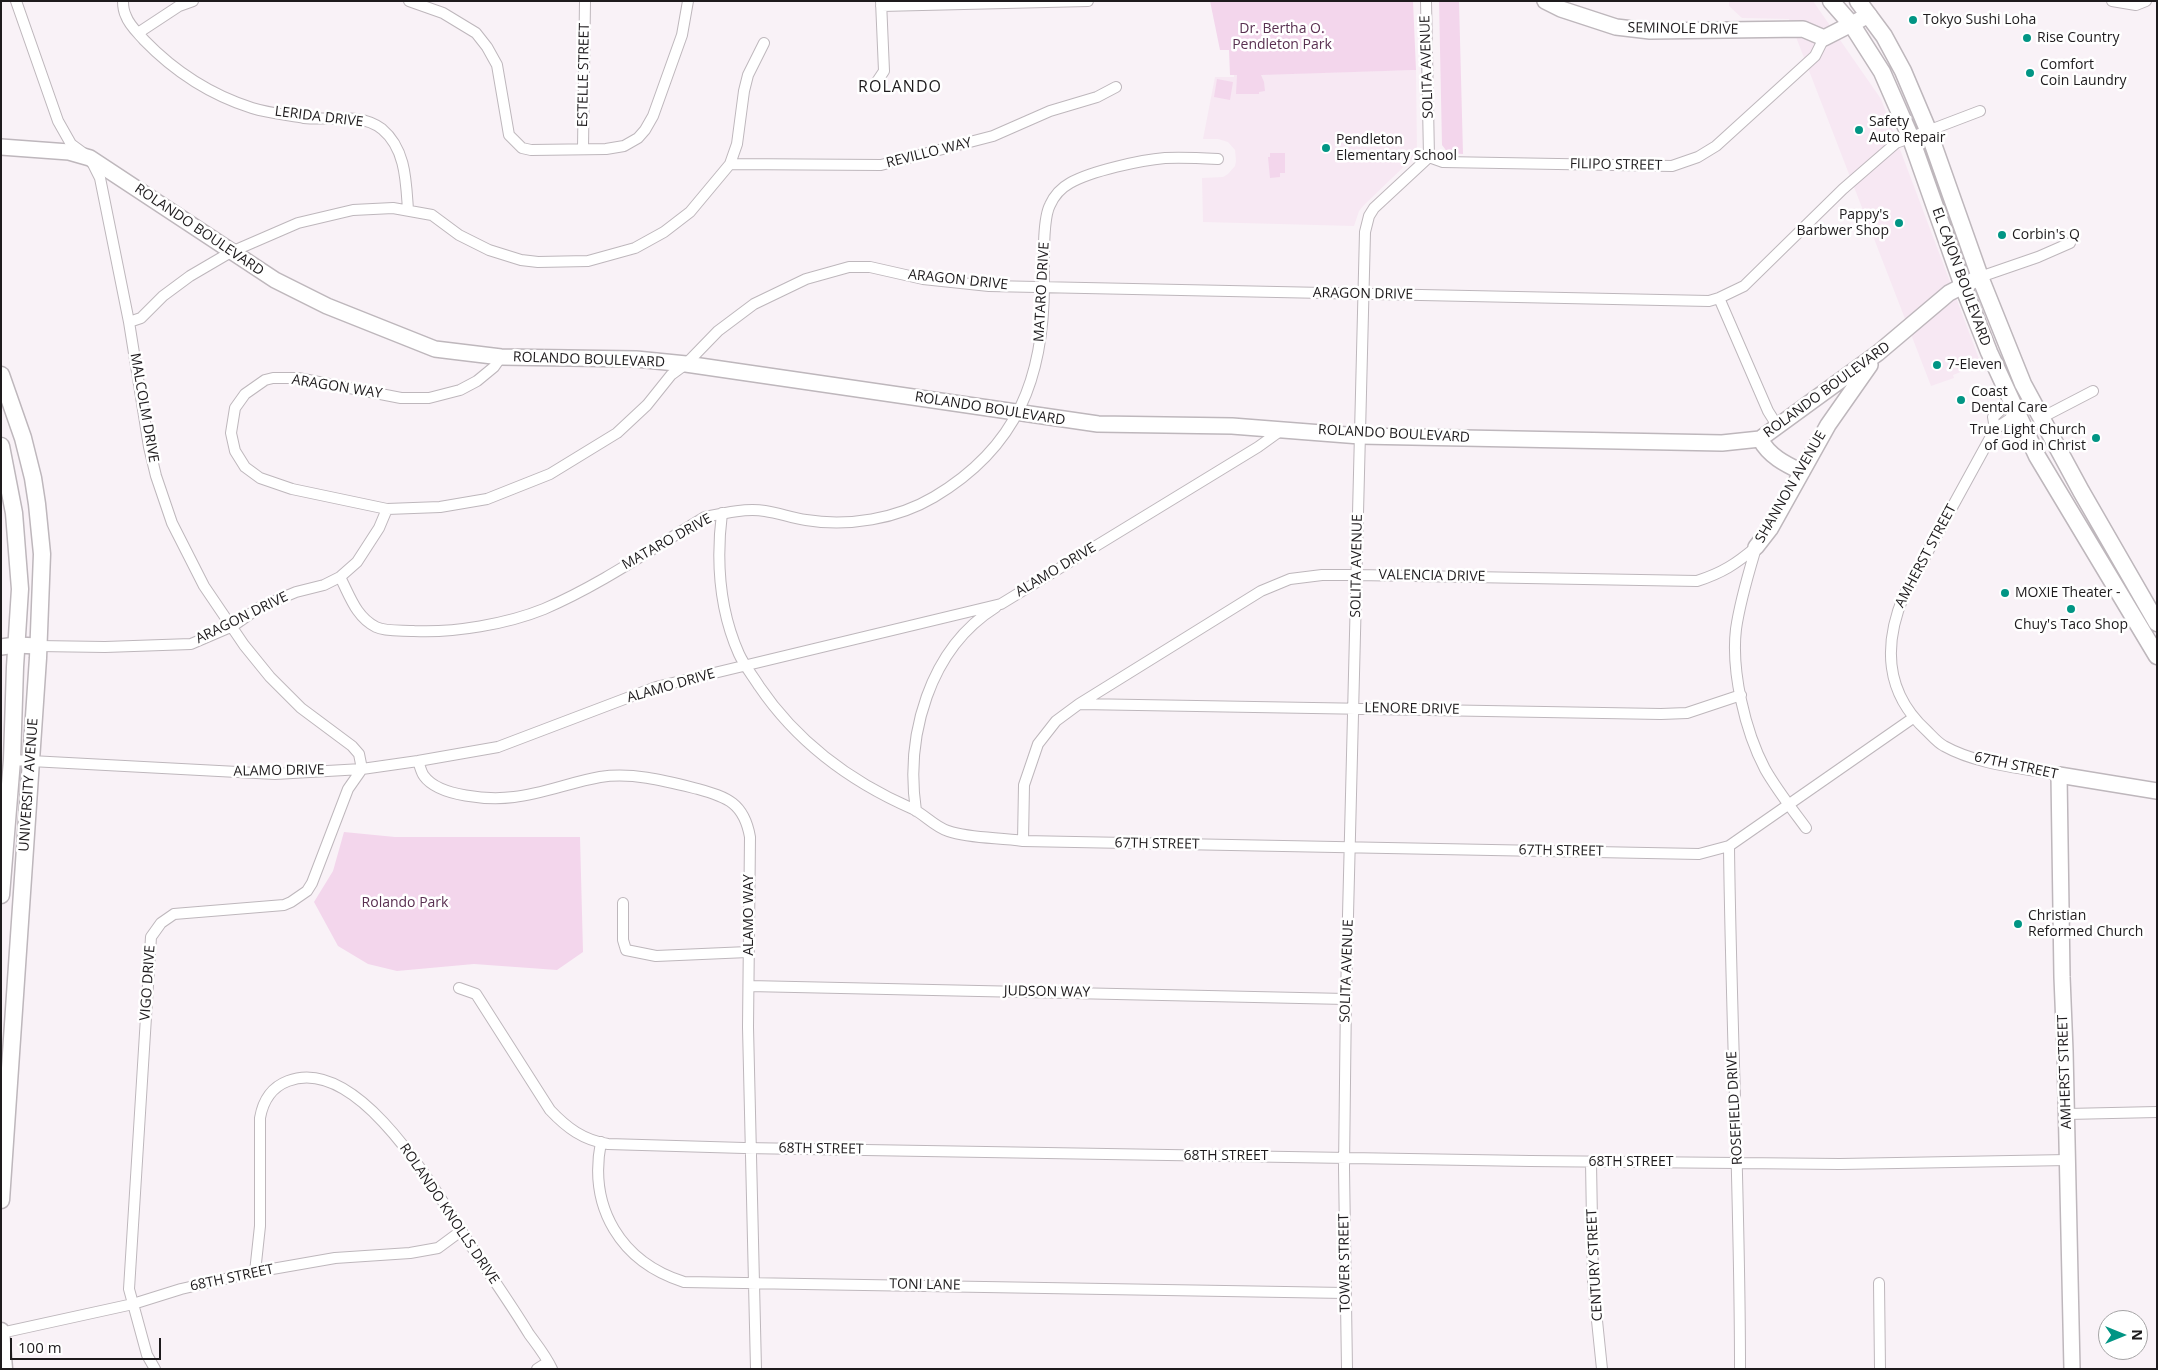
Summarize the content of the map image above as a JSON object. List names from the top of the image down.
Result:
{
  "streets": {
    "main road": ["EL CAJON BOULEVARD", "UNIVERSITY AVENUE"],
    "street": [
      "SEMINOLE DRIVE",
      "SOLITA AVENUE",
      "ESTELLE STREET",
      "LERIDA DRIVE",
      "REVILLO WAY",
      "FILIPO STREET",
      "ROLANDO BOULEVARD",
      "ARAGON DRIVE",
      "MATARO DRIVE",
      "ARAGON WAY",
      "MALCOLM DRIVE",
      "SHANNON AVENUE",
      "AMHERST STREET",
      "ALAMO DRIVE",
      "VALENCIA DRIVE",
      "LENORE DRIVE",
      "67TH STREET",
      "ALAMO WAY",
      "VIGO DRIVE",
      "JUDSON WAY",
      "ROSEFIELD DRIVE",
      "68TH STREET",
      "ROLANDO KNOLLS DRIVE",
      "TOWER STREET",
      "CENTURY STREET",
      "TONI LANE"
    ]
  },
  "crossings": [
    ["SEMINOLE DRIVE", "FILIPO STREET"],
    ["SOLITA AVENUE", "FILIPO STREET"],
    ["SOLITA AVENUE", "ROLANDO BOULEVARD"],
    ["SOLITA AVENUE", "ARAGON DRIVE"],
    ["SOLITA AVENUE", "VALENCIA DRIVE"],
    ["SOLITA AVENUE", "LENORE DRIVE"],
    ["SOLITA AVENUE", "67TH STREET"],
    ["SOLITA AVENUE", "JUDSON WAY"],
    ["SOLITA AVENUE", "68TH STREET"],
    ["SOLITA AVENUE", "TOWER STREET"],
    ["ROLANDO BOULEVARD", "EL CAJON BOULEVARD"],
    ["ROLANDO BOULEVARD", "ARAGON DRIVE"],
    ["ROLANDO BOULEVARD", "MATARO DRIVE"],
    ["ROLANDO BOULEVARD", "ARAGON WAY"],
    ["ROLANDO BOULEVARD", "MALCOLM DRIVE"],
    ["ROLANDO BOULEVARD", "SHANNON AVENUE"],
    ["ROLANDO BOULEVARD", "ALAMO DRIVE"],
    ["EL CAJON BOULEVARD", "ARAGON DRIVE"],
    ["EL CAJON BOULEVARD", "AMHERST STREET"],
    ["ARAGON DRIVE", "MATARO DRIVE"],
    ["ARAGON DRIVE", "ARAGON WAY"],
    ["ARAGON DRIVE", "MALCOLM DRIVE"],
    ["ARAGON DRIVE", "UNIVERSITY AVENUE"],
    ["MATARO DRIVE", "67TH STREET"],
    ["MALCOLM DRIVE", "ALAMO DRIVE"],
    ["MALCOLM DRIVE", "VIGO DRIVE"],
    ["SHANNON AVENUE", "VALENCIA DRIVE"],
    ["SHANNON AVENUE", "LENORE DRIVE"],
    ["SHANNON AVENUE", "67TH STREET"],
    ["AMHERST STREET", "67TH STREET"],
    ["AMHERST STREET", "68TH STREET"],
    ["ALAMO DRIVE", "67TH STREET"],
    ["ALAMO DRIVE", "UNIVERSITY AVENUE"],
    ["ALAMO DRIVE", "ALAMO WAY"],
    ["ALAMO DRIVE", "VIGO DRIVE"],
    ["VALENCIA DRIVE", "LENORE DRIVE"],
    ["VALENCIA DRIVE", "67TH STREET"],
    ["67TH STREET", "ROSEFIELD DRIVE"],
    ["ALAMO WAY", "JUDSON WAY"],
    ["ALAMO WAY", "68TH STREET"],
    ["ALAMO WAY", "TONI LANE"],
    ["VIGO DRIVE", "68TH STREET"],
    ["ROSEFIELD DRIVE", "68TH STREET"],
    ["68TH STREET", "ROLANDO KNOLLS DRIVE"],
    ["68TH STREET", "TOWER STREET"],
    ["68TH STREET", "CENTURY STREET"],
    ["68TH STREET", "TONI LANE"],
    ["TOWER STREET", "TONI LANE"]
  ],
  "districts": ["ROLANDO"],
  "parks": ["Dr. Bertha O. Pendleton Park", "Rolando Park"],
  "places": [
    "Tokyo Sushi Loha",
    "Rise Country",
    "Comfort Coin Laundry",
    "Safety Auto Repair",
    "Pendleton Elementary School",
    "Pappy's Barbwer Shop",
    "Corbin's Q",
    "7-Eleven",
    "Coast Dental Care",
    "True Light Church of God in Christ",
    "MOXIE Theater -",
    "Chuy's Taco Shop",
    "Christian Reformed Church"
  ],
  "scale_bar": "100 m",
  "north": "right"
}
